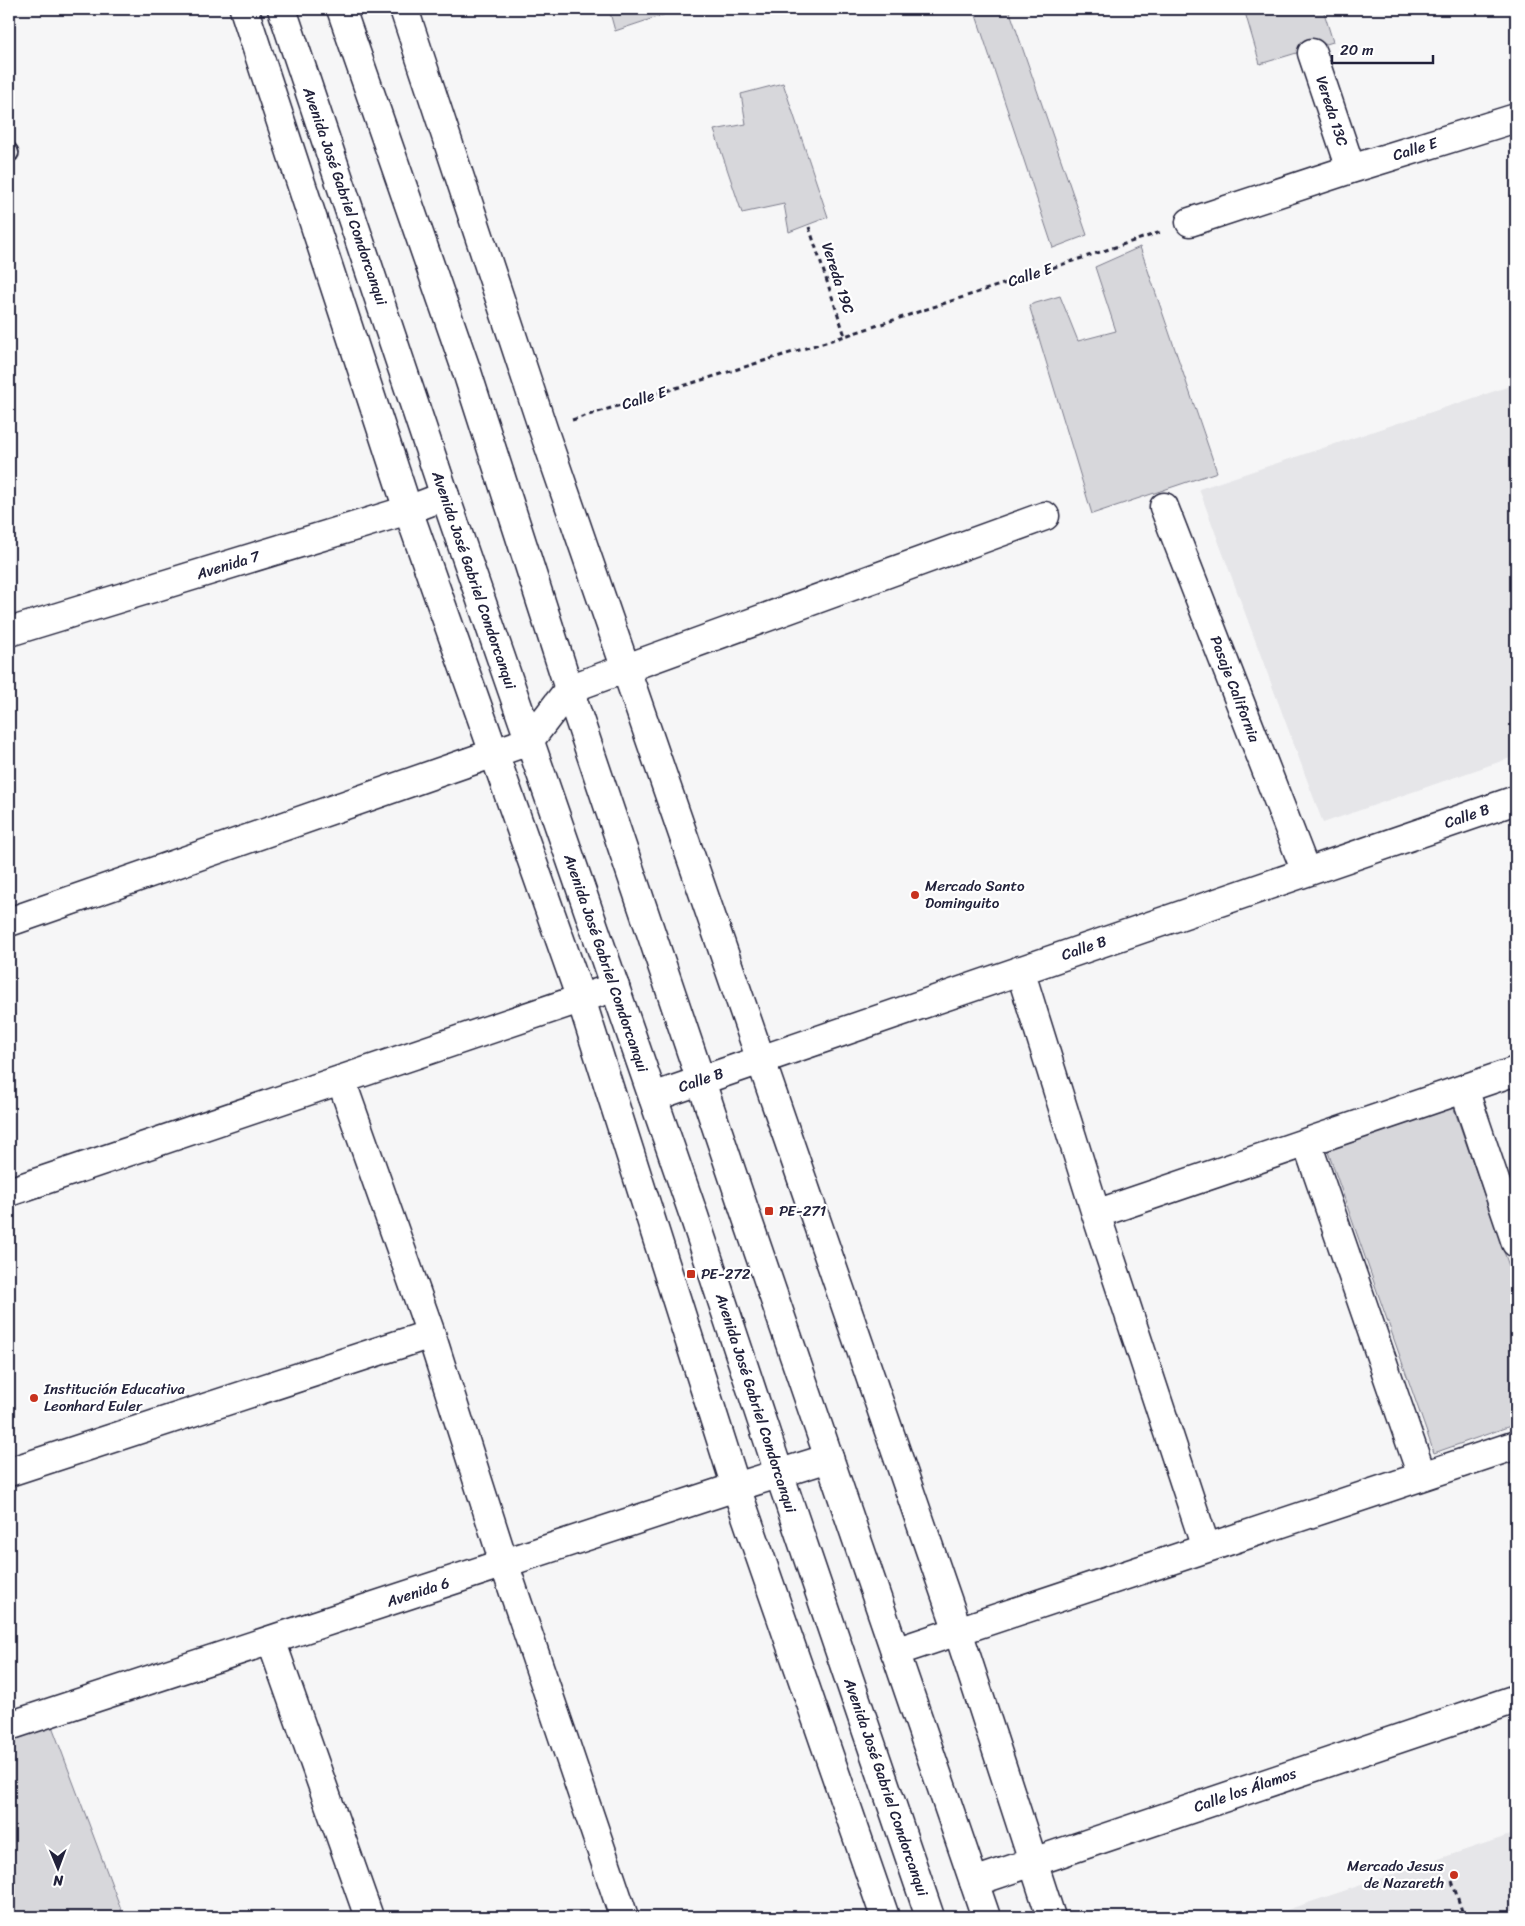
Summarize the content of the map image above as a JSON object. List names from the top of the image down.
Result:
{
  "streets": {
    "main road": [
      "Vereda 13C",
      "Calle E",
      "Avenida José Gabriel Condorcanqui",
      "Avenida 7",
      "Pasaje California",
      "Calle B",
      "Avenida 6",
      "Calle los Álamos"
    ],
    "path": ["Vereda 19C"]
  },
  "crossings": [
    ["Vereda 13C", "Calle E"],
    ["Calle E", "Vereda 19C"],
    ["Avenida José Gabriel Condorcanqui", "Avenida 7"],
    ["Avenida José Gabriel Condorcanqui", "Calle B"],
    ["Avenida José Gabriel Condorcanqui", "Avenida 6"],
    ["Pasaje California", "Calle B"]
  ],
  "places": {
    "other": ["Mercado Santo Dominguito", "Institución Educativa Leonhard Euler", "Mercado Jesus de Nazareth"],
    "transit": ["PE-271", "PE-272"]
  },
  "scale_bar": "20 m",
  "north": "bottom"
}
